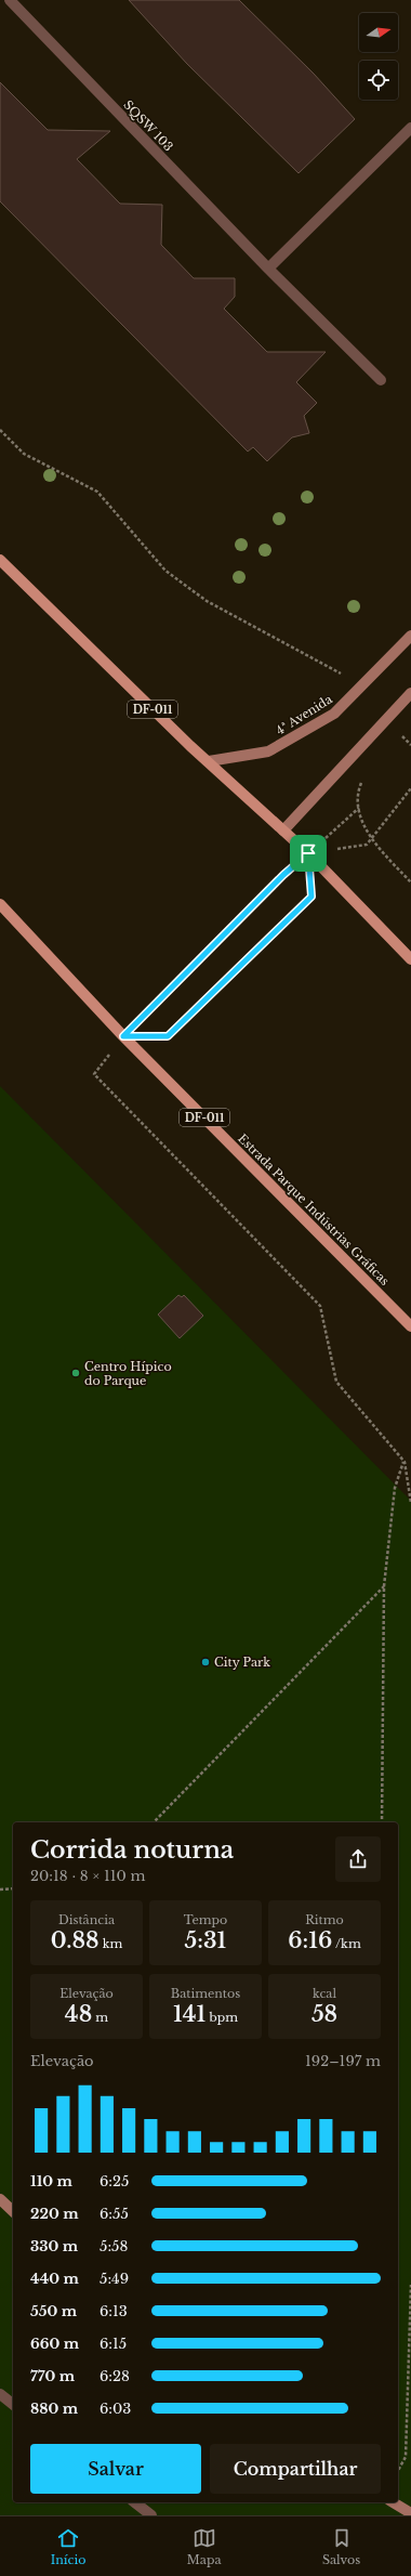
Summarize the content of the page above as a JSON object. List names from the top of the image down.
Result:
{
  "streets": {
    "main road": ["DF-011", "4ª Avenida", "Estrada Parque Indústrias Gráficas"],
    "street": ["SQSW 103"]
  },
  "crossings": [
    ["DF-011", "4ª Avenida"]
  ],
  "places": ["Centro Hípico do Parque", "City Park"],
  "north": "right",
  "page": {
    "heading": ["Corrida noturna", "20:18 · 8 × 110 m"],
    "stats": [
      ["Distância", "0.88 km"],
      ["Tempo", "5:31"],
      ["Ritmo", "6:16 /km"],
      ["Elevação", "48 m"],
      ["Batimentos", "141 bpm"],
      ["kcal", "58"]
    ],
    "chart": ["Elevação", "192–197 m"],
    "list": [
      {
        "name": "110 m",
        "note": "6:25"
      },
      {
        "name": "220 m",
        "note": "6:55"
      },
      {
        "name": "330 m",
        "note": "5:58"
      },
      {
        "name": "440 m",
        "note": "5:49"
      },
      {
        "name": "550 m",
        "note": "6:13"
      },
      {
        "name": "660 m",
        "note": "6:15"
      },
      {
        "name": "770 m",
        "note": "6:28"
      },
      {
        "name": "880 m",
        "note": "6:03"
      }
    ],
    "buttons": ["Salvar", "Compartilhar"],
    "tabs": ["Início", "Mapa", "Salvos"]
  }
}
